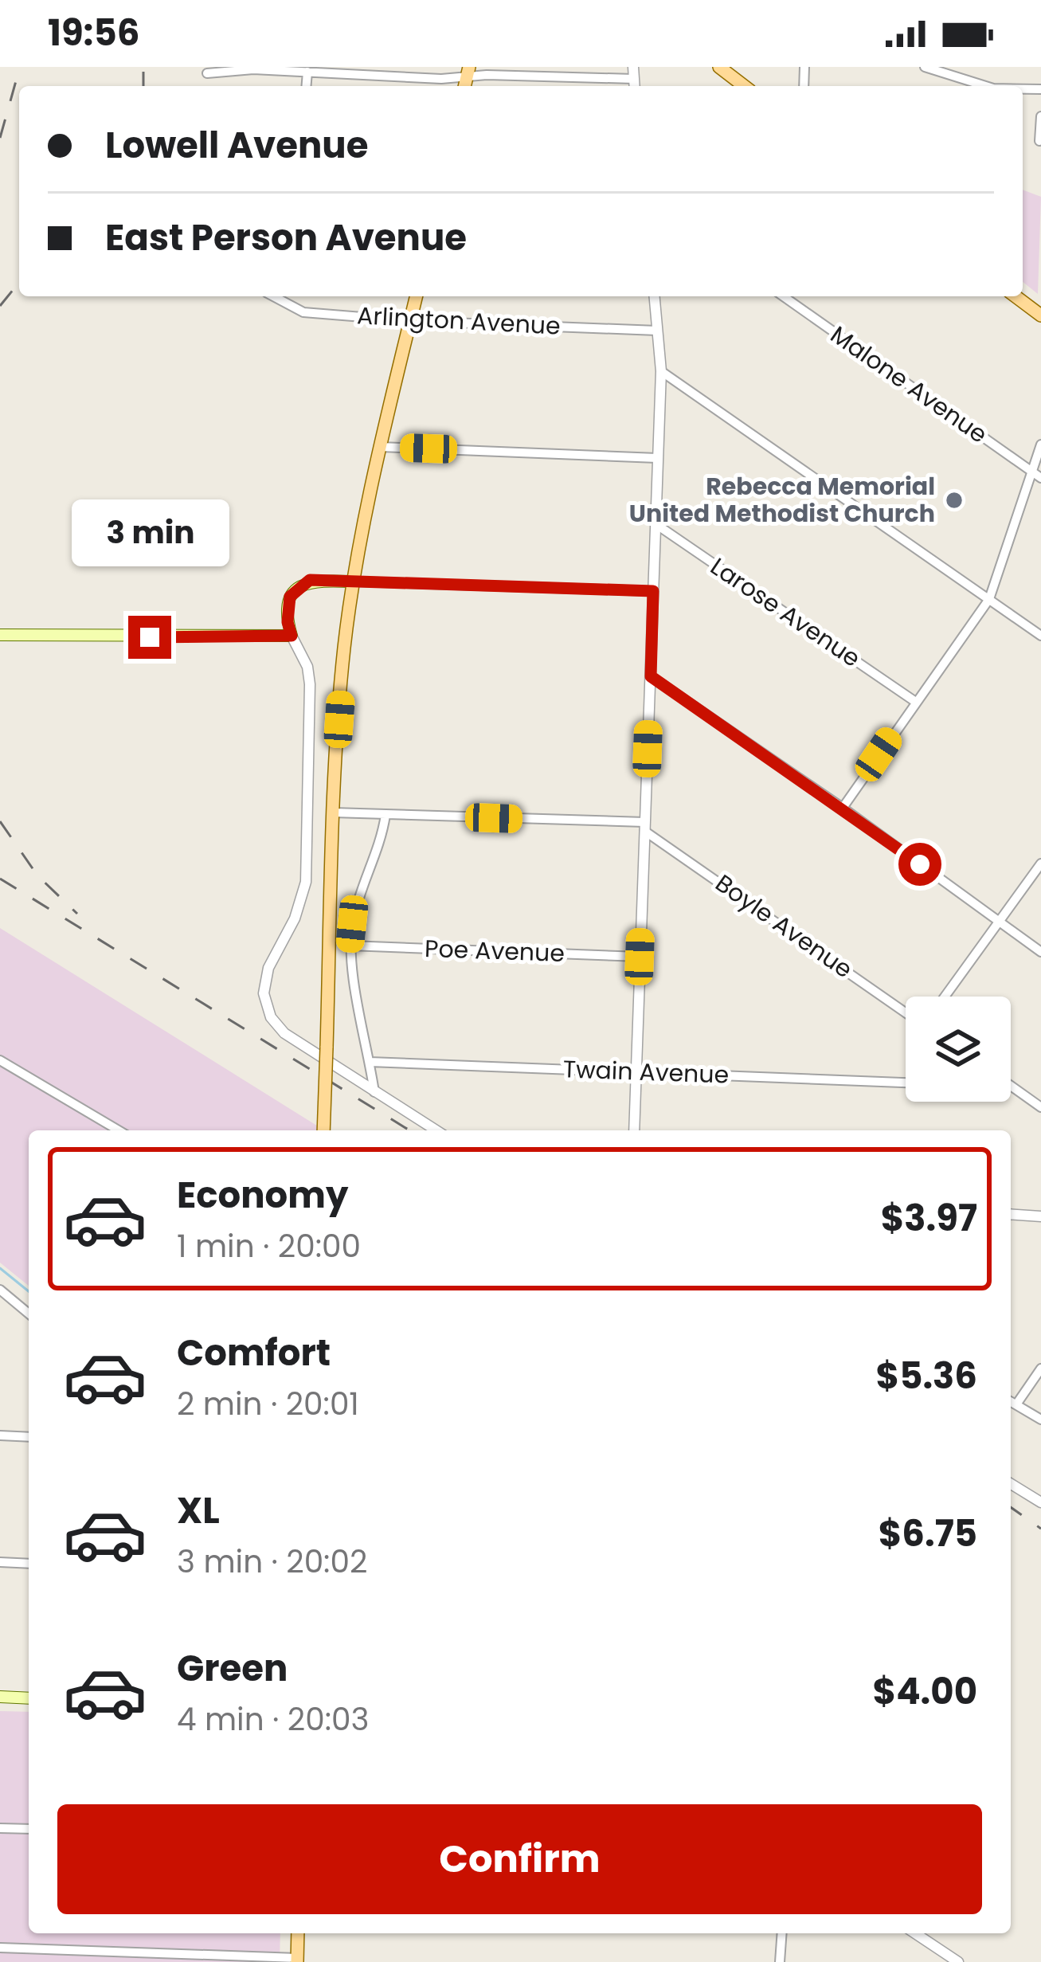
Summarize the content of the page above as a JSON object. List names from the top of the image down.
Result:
{
  "streets": {
    "street": [
      "Arlington Avenue",
      "Malone Avenue",
      "Larose Avenue",
      "Boyle Avenue",
      "Poe Avenue",
      "Twain Avenue"
    ]
  },
  "places": ["Rebecca Memorial United Methodist Church"],
  "page": {
    "status": "19:56",
    "banner": ["Lowell Avenue", "East Person Avenue"],
    "bubble": "3 min",
    "list": [
      {
        "name": "Economy",
        "note": "1 min · 20:00",
        "value": "$3.97"
      },
      {
        "name": "Comfort",
        "note": "2 min · 20:01",
        "value": "$5.36"
      },
      {
        "name": "XL",
        "note": "3 min · 20:02",
        "value": "$6.75"
      },
      {
        "name": "Green",
        "note": "4 min · 20:03",
        "value": "$4.00"
      }
    ],
    "buttons": "Confirm"
  }
}
